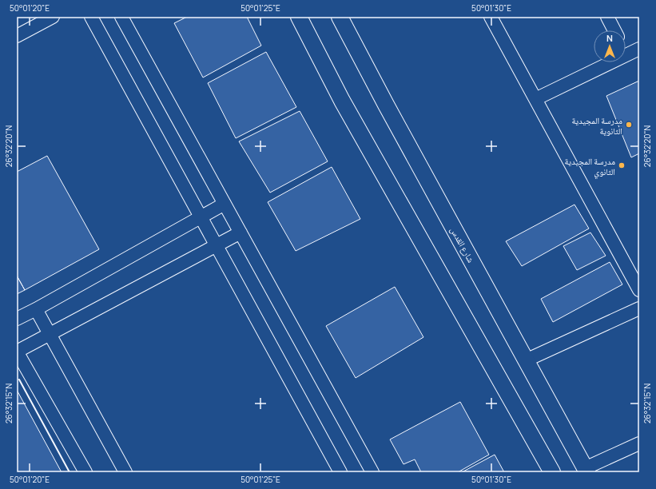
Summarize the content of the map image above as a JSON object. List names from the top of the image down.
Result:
{
  "streets": {
    "main road": ["شارع القدس"]
  },
  "places": ["مدرسة المجيدية الثانوية", "مدرسة المجيدية الثانوي"],
  "north": "top",
  "coordinates": [
    "50°01'20\"E",
    "50°01'25\"E",
    "50°01'30\"E",
    "26°32'20\"N",
    "26°32'15\"N"
  ]
}
